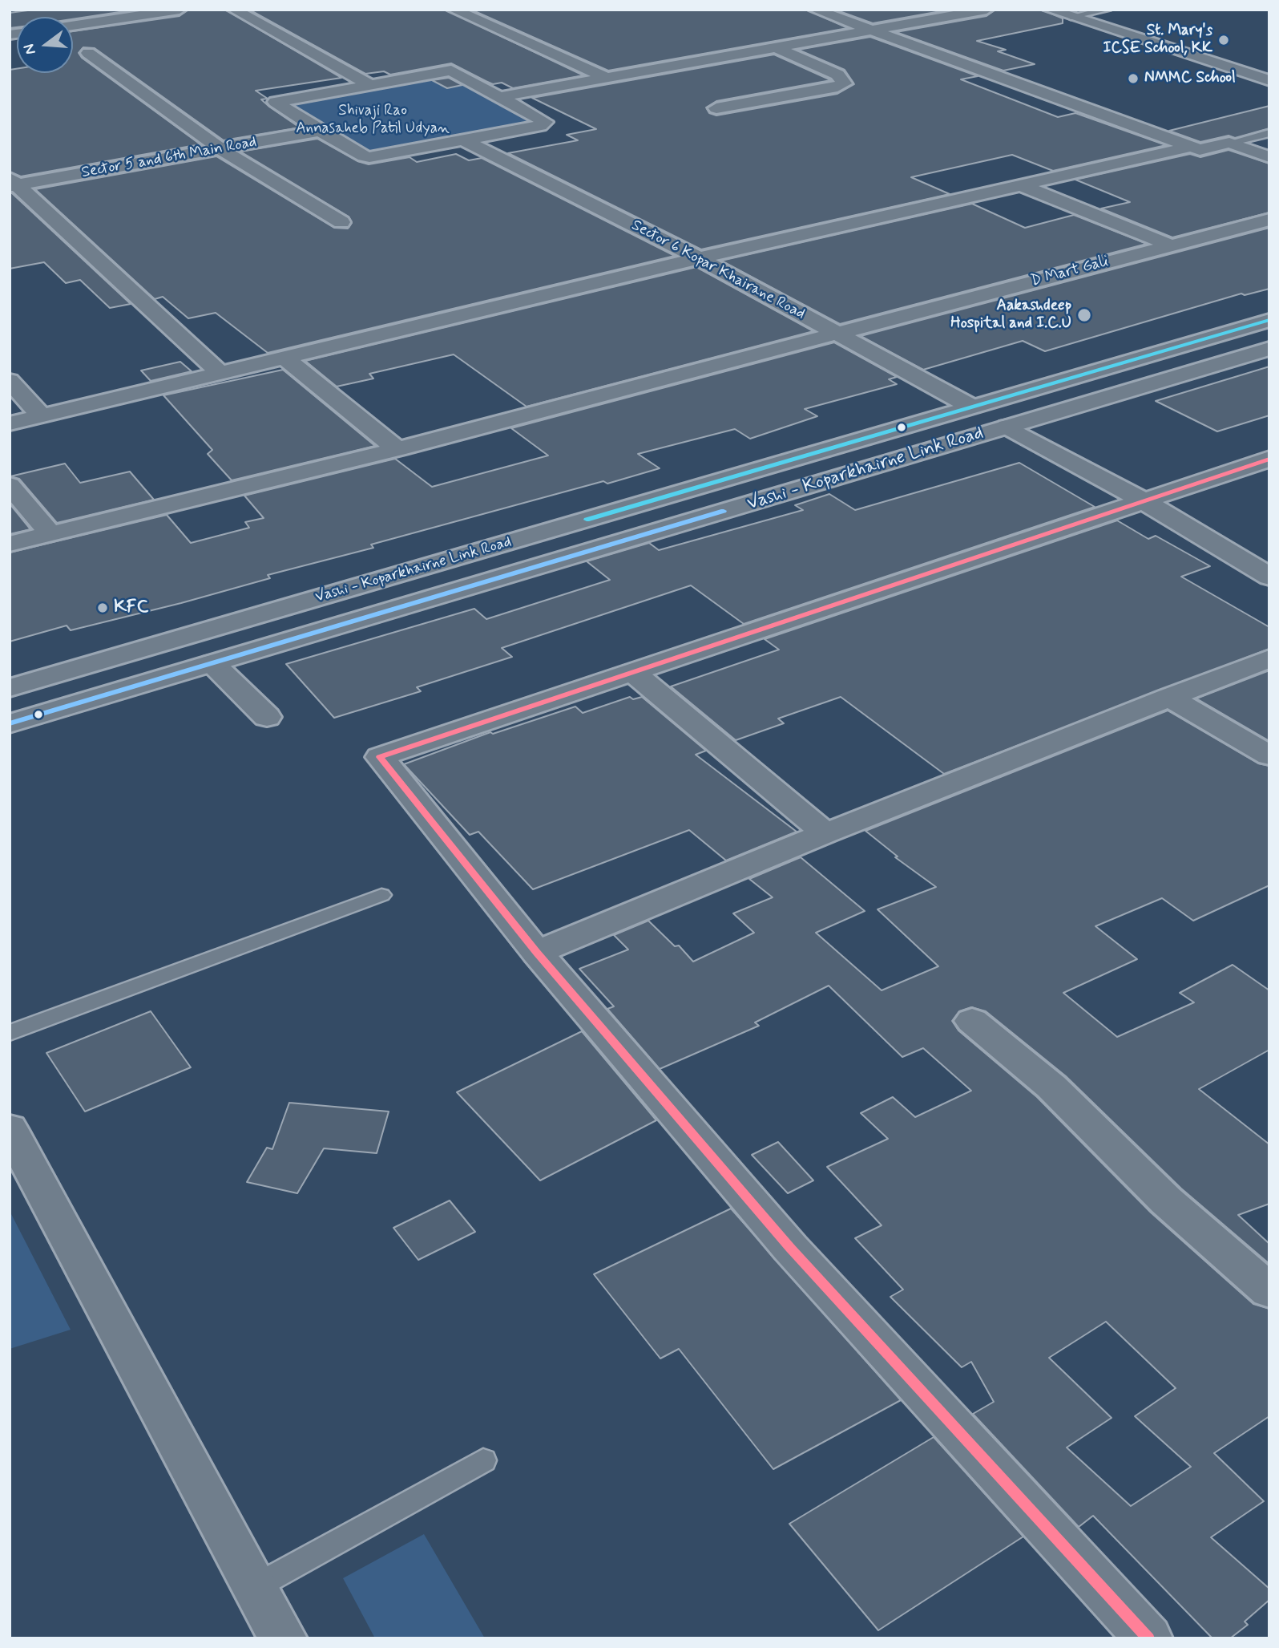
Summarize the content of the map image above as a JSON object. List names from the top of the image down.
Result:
{
  "streets": {
    "street": [
      "Sector 5 and 6th Main Road",
      "Sector 6 Kopar Khairane Road",
      "D Mart Gali",
      "Vashi - Koparkhairne Link Road"
    ]
  },
  "crossings": [
    ["Sector 6 Kopar Khairane Road", "D Mart Gali"],
    ["Sector 6 Kopar Khairane Road", "Vashi - Koparkhairne Link Road"]
  ],
  "parks": ["Shivaji Rao Annasaheb Patil Udyan"],
  "places": [
    "St. Mary's ICSE School, KK",
    "NMMC School",
    "Aakashdeep Hospital and I.C.U",
    "KFC"
  ],
  "north": "left"
}
